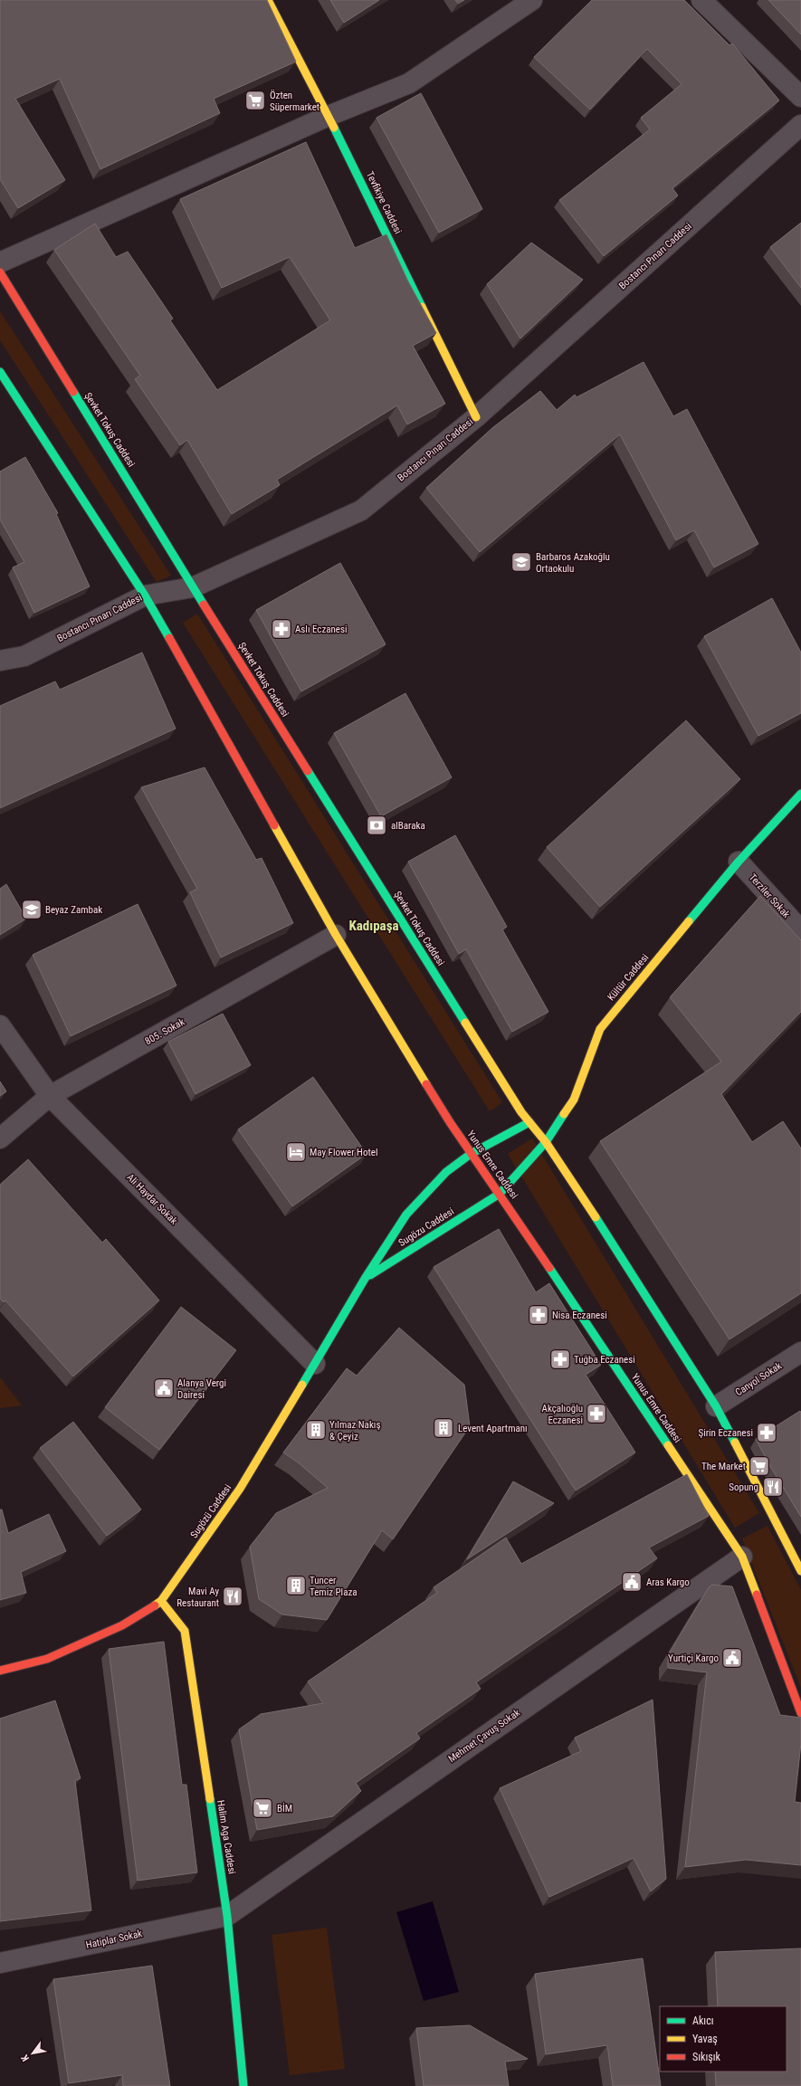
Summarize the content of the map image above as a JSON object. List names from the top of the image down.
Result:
{
  "streets": {
    "main road": [
      "Tevfikiye Caddesi",
      "Şevket Tokuş Caddesi",
      "Kültür Caddesi",
      "Yunus Emre Caddesi",
      "Sugözu Caddesi",
      "Sugözü Caddesi",
      "Halim Aga Caddesi"
    ],
    "street": [
      "Bostancı Pınarı Caddesi",
      "Terziler Sokak",
      "805. Sokak",
      "Ali Haydar Sokak",
      "Canyol Sokak",
      "Mehmet Çavuş Sokak",
      "Hatiplar Sokak"
    ]
  },
  "crossings": [
    ["Tevfikiye Caddesi", "Bostancı Pınarı Caddesi"],
    ["Bostancı Pınarı Caddesi", "Şevket Tokuş Caddesi"],
    ["Şevket Tokuş Caddesi", "Sugözü Caddesi"],
    ["Terziler Sokak", "Kültür Caddesi"],
    ["Kültür Caddesi", "Yunus Emre Caddesi"],
    ["Kültür Caddesi", "Sugözu Caddesi"],
    ["805. Sokak", "Yunus Emre Caddesi"],
    ["805. Sokak", "Ali Haydar Sokak"],
    ["Yunus Emre Caddesi", "Sugözu Caddesi"],
    ["Yunus Emre Caddesi", "Sugözü Caddesi"],
    ["Yunus Emre Caddesi", "Mehmet Çavuş Sokak"],
    ["Ali Haydar Sokak", "Sugözü Caddesi"],
    ["Sugözu Caddesi", "Sugözü Caddesi"],
    ["Sugözü Caddesi", "Halim Aga Caddesi"],
    ["Mehmet Çavuş Sokak", "Halim Aga Caddesi"],
    ["Mehmet Çavuş Sokak", "Hatiplar Sokak"],
    ["Halim Aga Caddesi", "Hatiplar Sokak"]
  ],
  "districts": ["Kadıpaşa"],
  "places": {
    "supermarket": ["Özten Süpermarket", "The Market", "BİM"],
    "school or university": ["Barbaros Azakoğlu Ortaokulu", "Beyaz Zambak"],
    "pharmacy": [
      "Aslı Eczanesi",
      "Nisa Eczanesi",
      "Tuğba Eczanesi",
      "Akçalıoğlu Eczanesi",
      "Şirin Eczanesi"
    ],
    "bank": ["alBaraka"],
    "hotel": ["May Flower Hotel"],
    "public building": ["Alanya Vergi Dairesi", "Aras Kargo", "Yurtiçi Kargo"],
    "building": ["Levent Apartmanı", "Yılmaz Nakış & Çeyiz", "Tuncer Temiz Plaza"],
    "restaurant": ["Sopung", "Mavi Ay Restaurant"]
  },
  "legend": ["Akıcı", "Yavaş", "Sıkışık"],
  "north": "bottom left"
}
